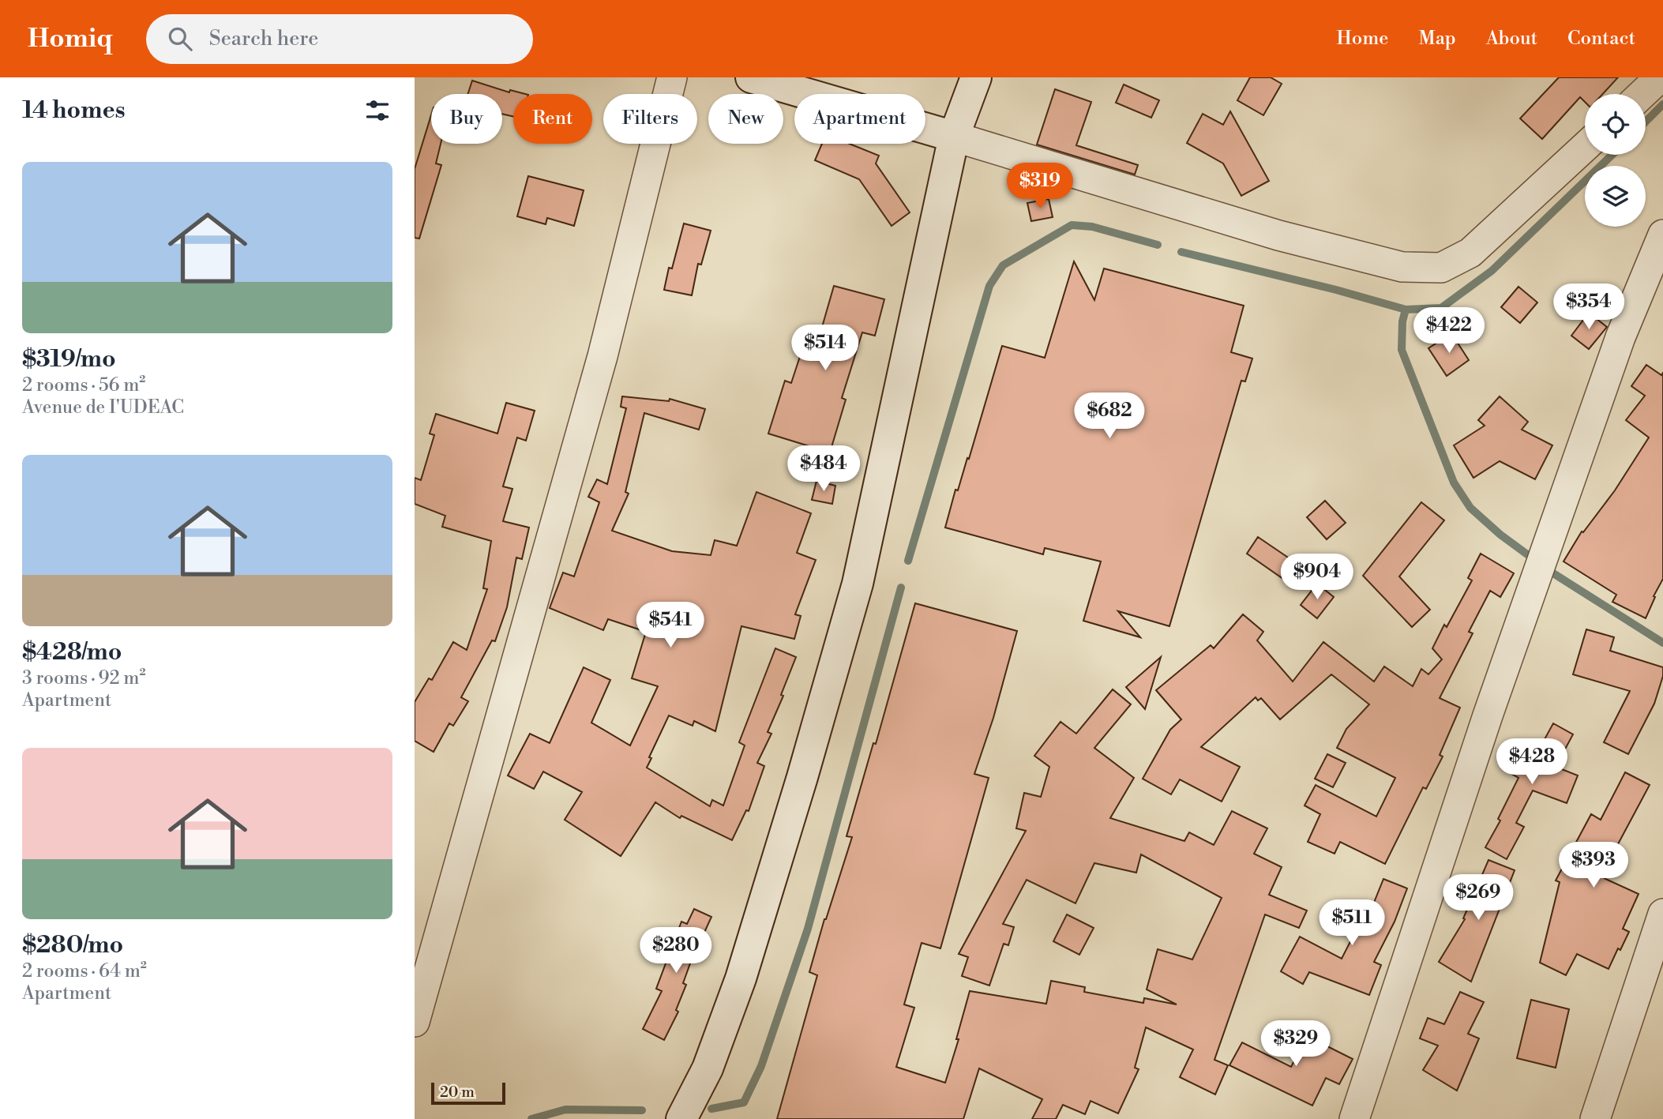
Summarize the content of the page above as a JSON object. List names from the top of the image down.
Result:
{
  "scale_bar": "20 m",
  "page": {
    "header": "Homiq",
    "search": "Search here",
    "nav": [
      "Home",
      "Map",
      "About",
      "Contact"
    ],
    "heading": "14 homes",
    "chip": [
      "Buy",
      "Rent",
      "Filters",
      "New",
      "Apartment"
    ],
    "list": [
      {
        "name": "$319/mo",
        "note": "2 rooms · 56 m² · Avenue de I'UDEAC"
      },
      {
        "name": "$428/mo",
        "note": "3 rooms · 92 m² · Apartment"
      },
      {
        "name": "$280/mo",
        "note": "2 rooms · 64 m² · Apartment"
      }
    ],
    "price": [
      "$319",
      "$354",
      "$422",
      "$514",
      "$682",
      "$484",
      "$904",
      "$541",
      "$428",
      "$393",
      "$269",
      "$511",
      "$280",
      "$329"
    ],
    "scale": "20 m"
  }
}
